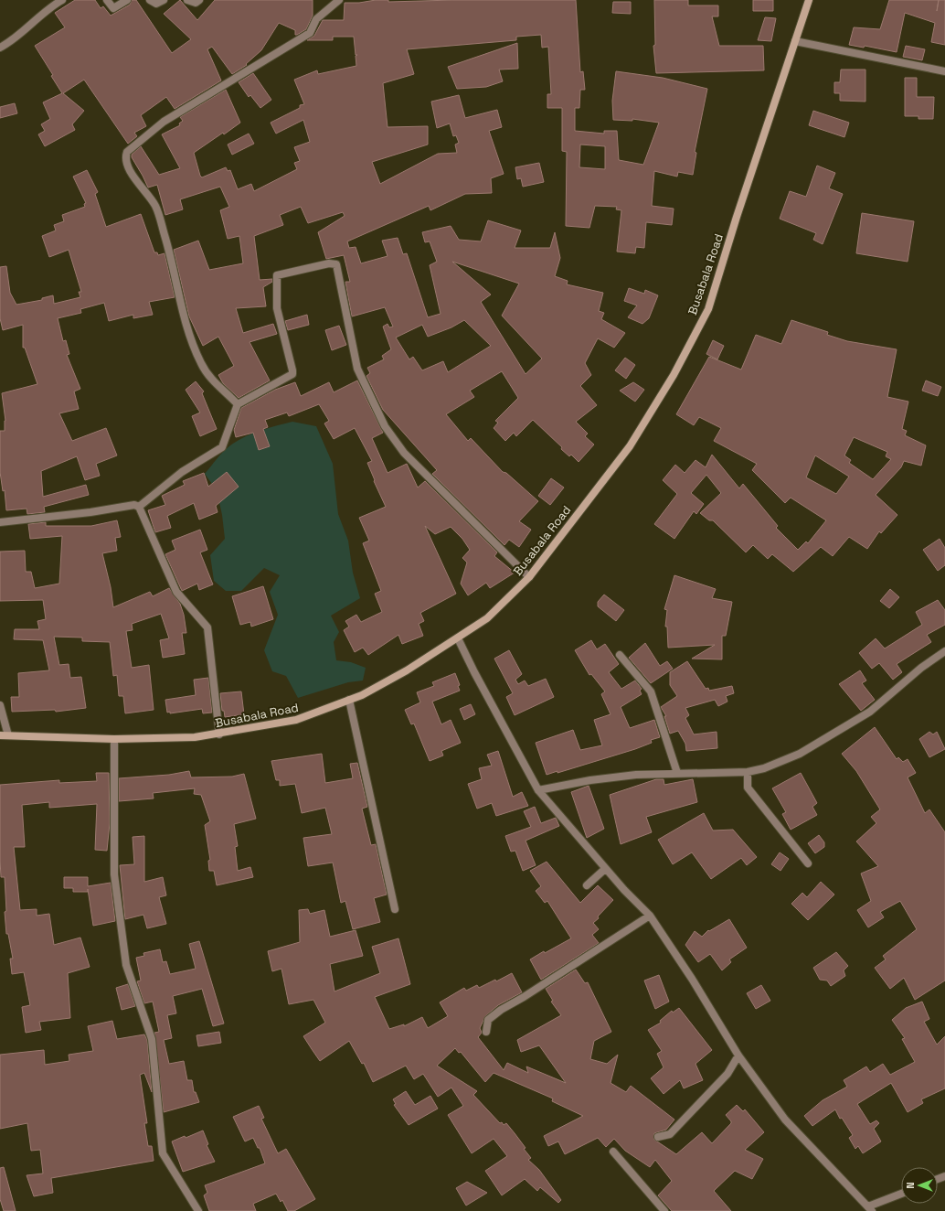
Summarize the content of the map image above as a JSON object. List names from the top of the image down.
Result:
{
  "streets": {
    "street": ["Busabala Road"]
  },
  "north": "left"
}
